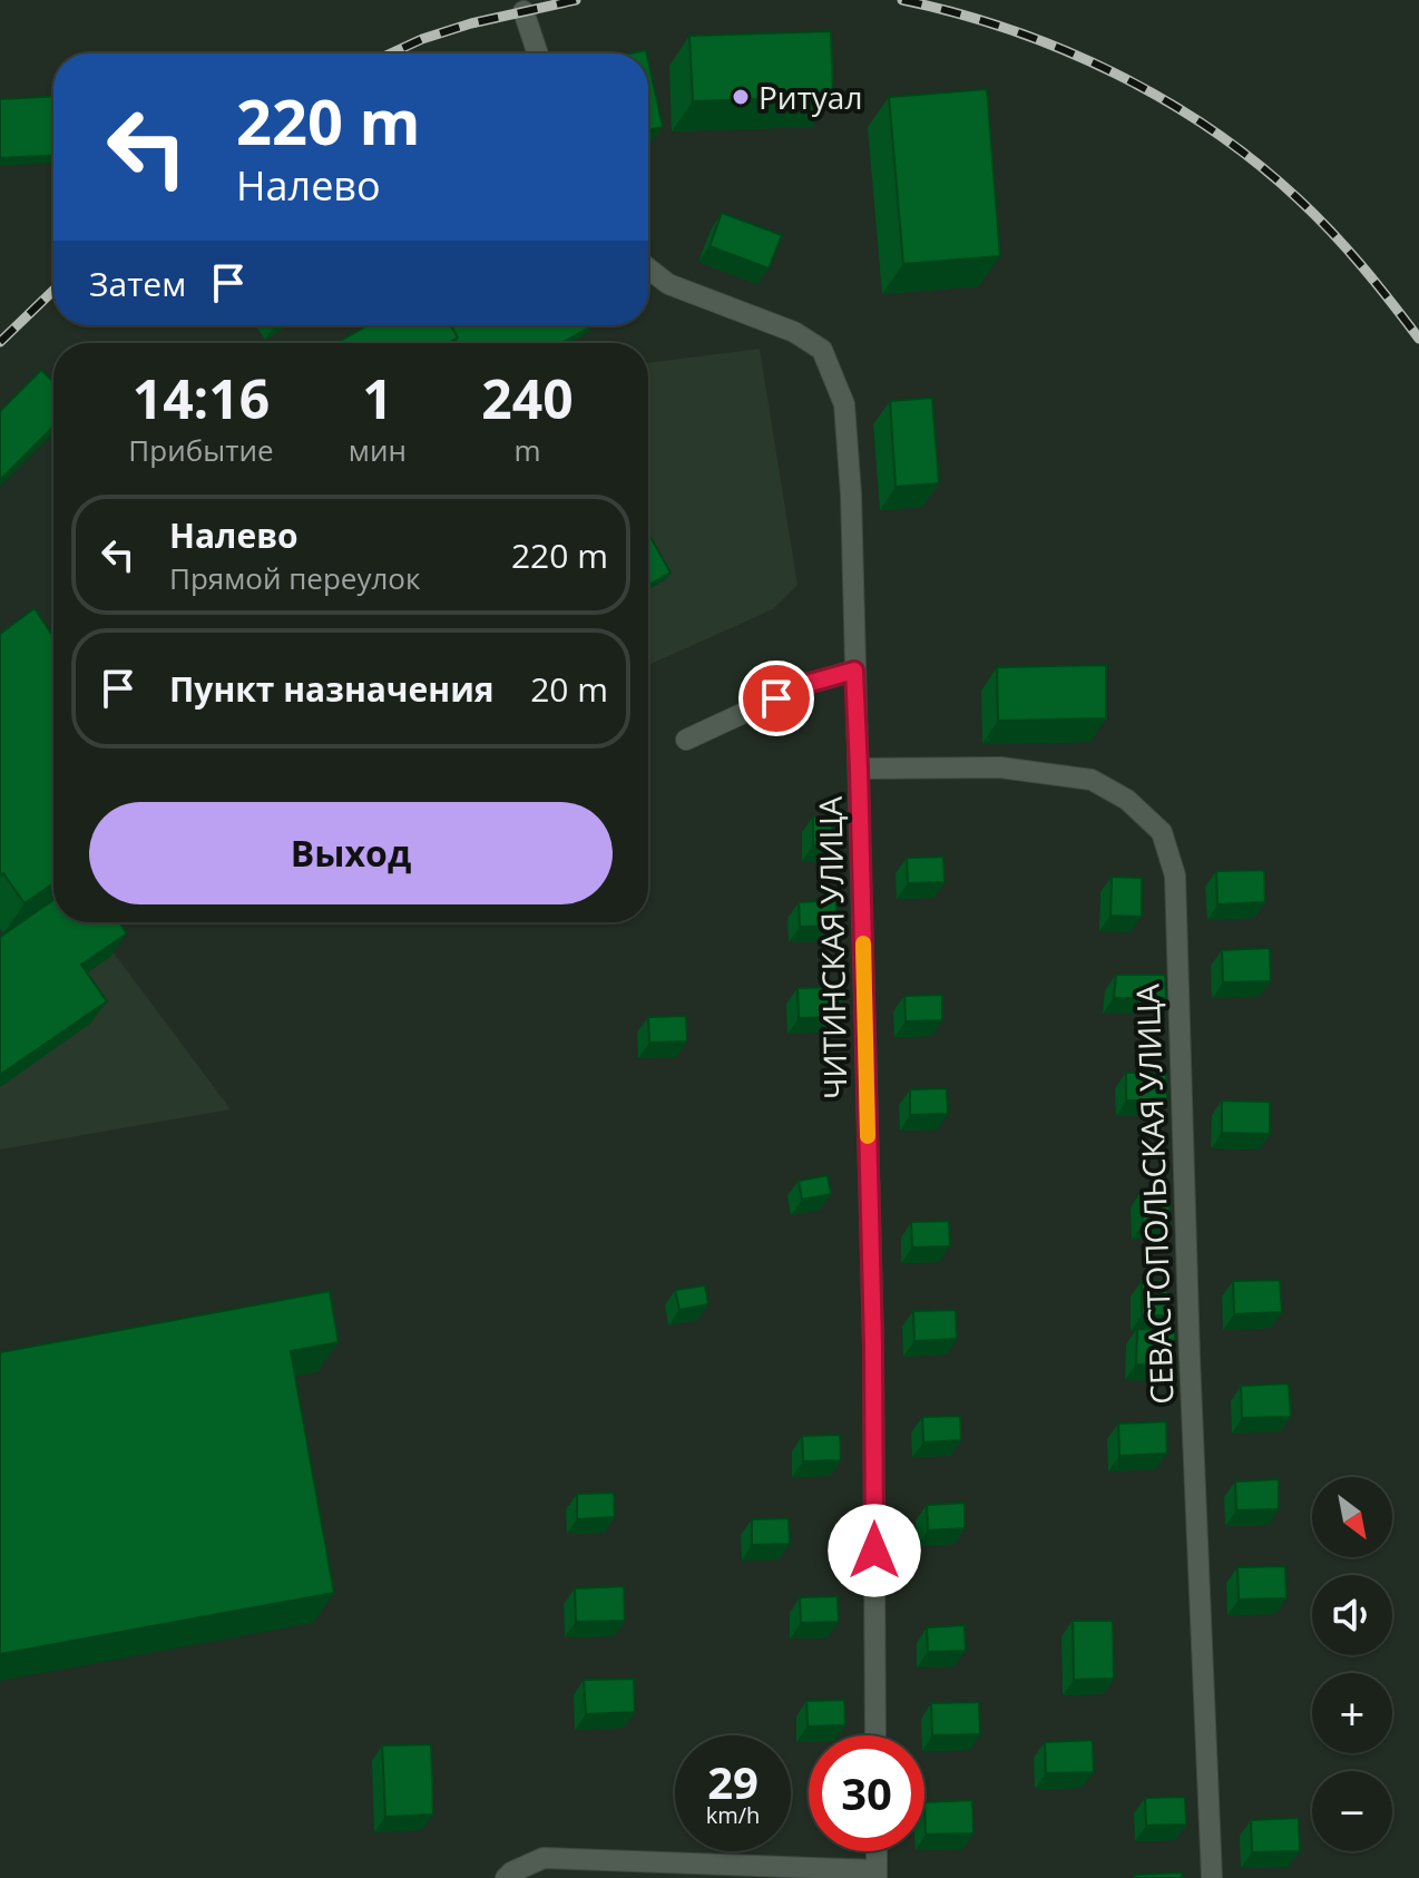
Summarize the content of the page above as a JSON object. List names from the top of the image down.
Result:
{
  "streets": {
    "street": ["ЧИТИНСКАЯ УЛИЦА", "СЕВАСТОПОЛЬСКАЯ УЛИЦА"]
  },
  "crossings": [
    ["ЧИТИНСКАЯ УЛИЦА", "СЕВАСТОПОЛЬСКАЯ УЛИЦА"]
  ],
  "places": ["Ритуал"],
  "north": "bottom right",
  "page": {
    "turn": ["220 m", "Налево"],
    "then": "Затем",
    "eta": [
      "14:16",
      "Прибытие",
      "1",
      "мин",
      "240",
      "m"
    ],
    "list": [
      {
        "name": "Налево",
        "note": "Прямой переулок",
        "value": "220 m"
      },
      {
        "name": "Пункт назначения",
        "value": "20 m"
      }
    ],
    "buttons": "Выход",
    "map_buttons": ["+", "−"],
    "speed": "29 km/h",
    "limit": "30"
  }
}
